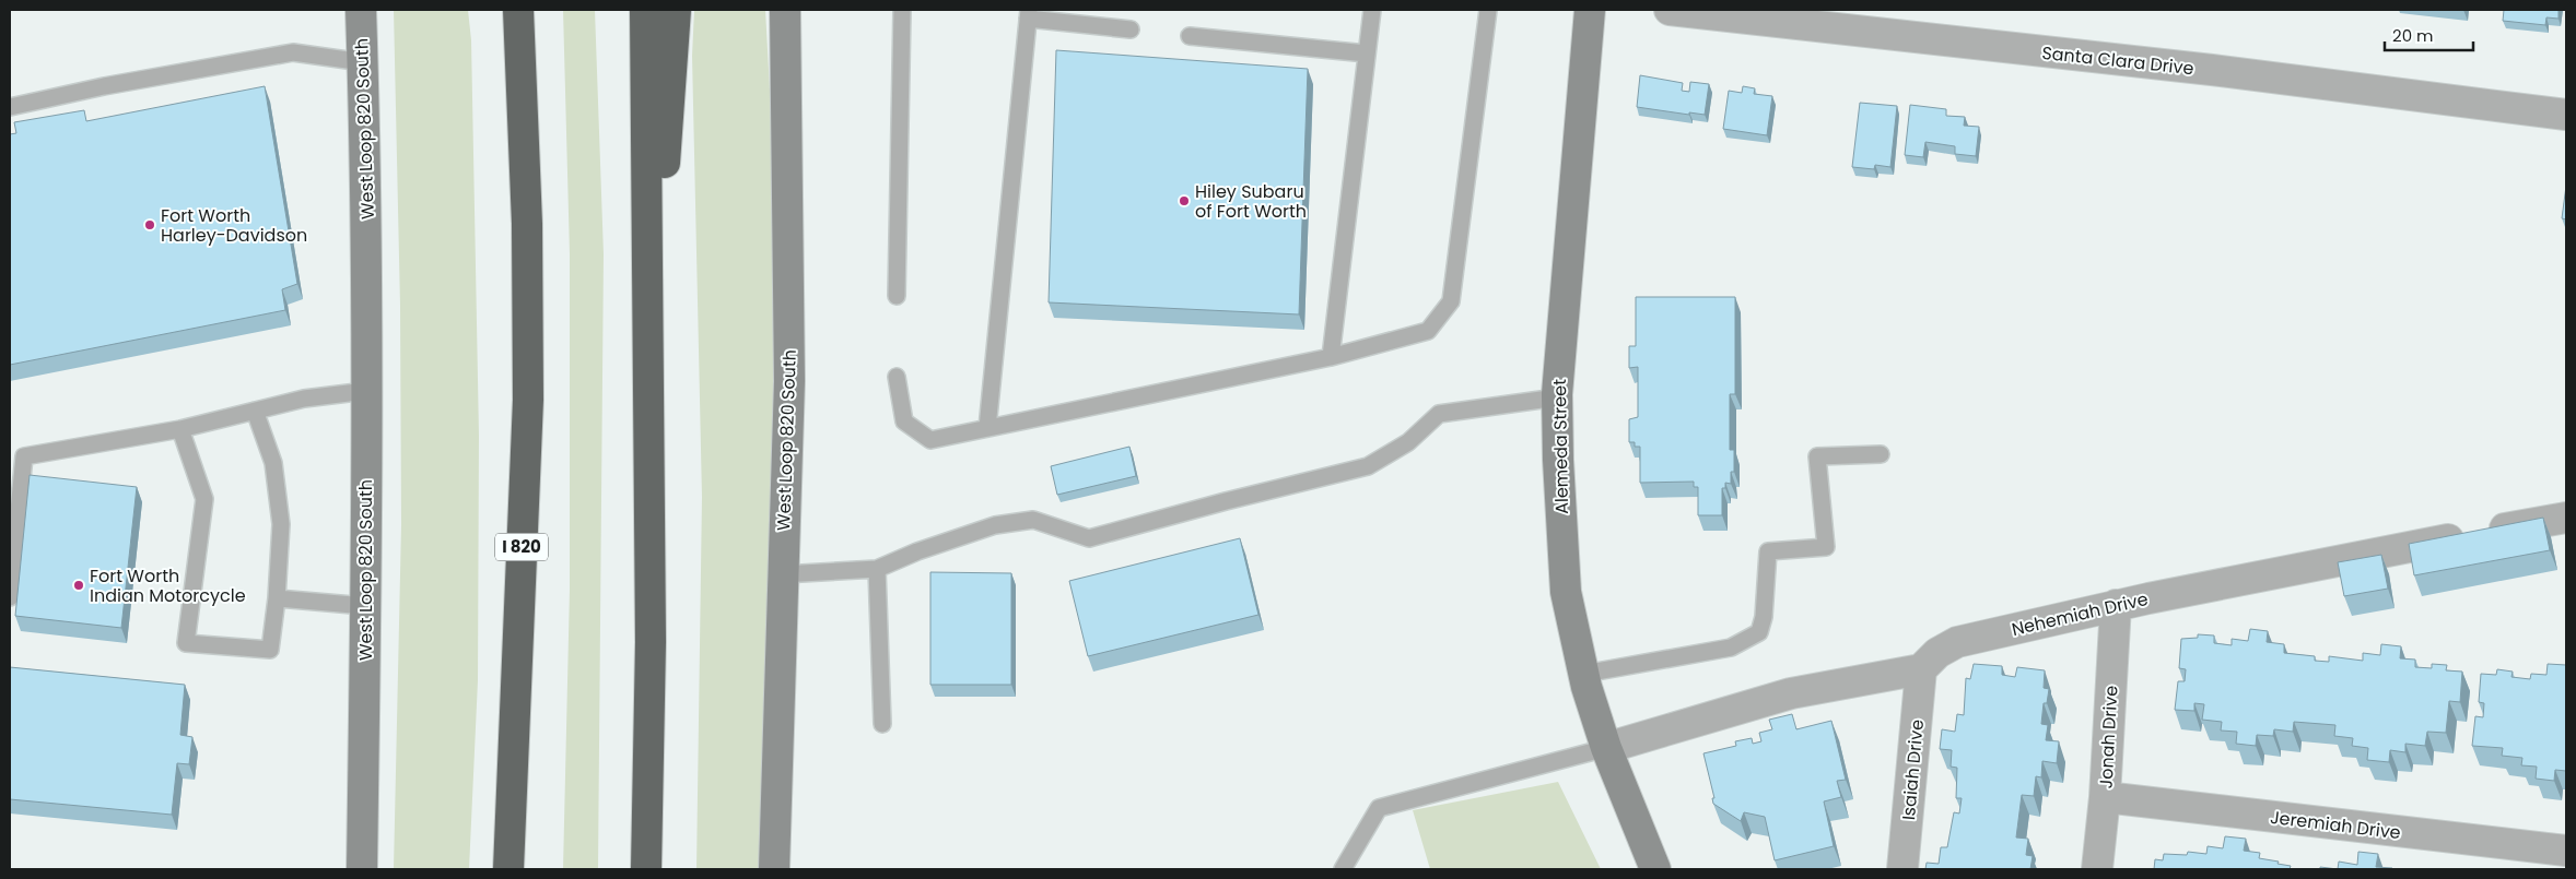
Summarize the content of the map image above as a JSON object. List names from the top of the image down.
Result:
{
  "streets": {
    "highway": ["I 820"],
    "main road": ["West Loop 820 South", "Alemeda Street"],
    "street": [
      "Santa Clara Drive",
      "Nehemiah Drive",
      "Jonah Drive",
      "Isaiah Drive",
      "Jeremiah Drive"
    ]
  },
  "crossings": [
    ["Nehemiah Drive", "Jonah Drive"],
    ["Nehemiah Drive", "Isaiah Drive"],
    ["Jonah Drive", "Jeremiah Drive"]
  ],
  "places": ["Hiley Subaru of Fort Worth", "Fort Worth Harley-Davidson", "Fort Worth Indian Motorcycle"],
  "scale_bar": "20 m"
}
